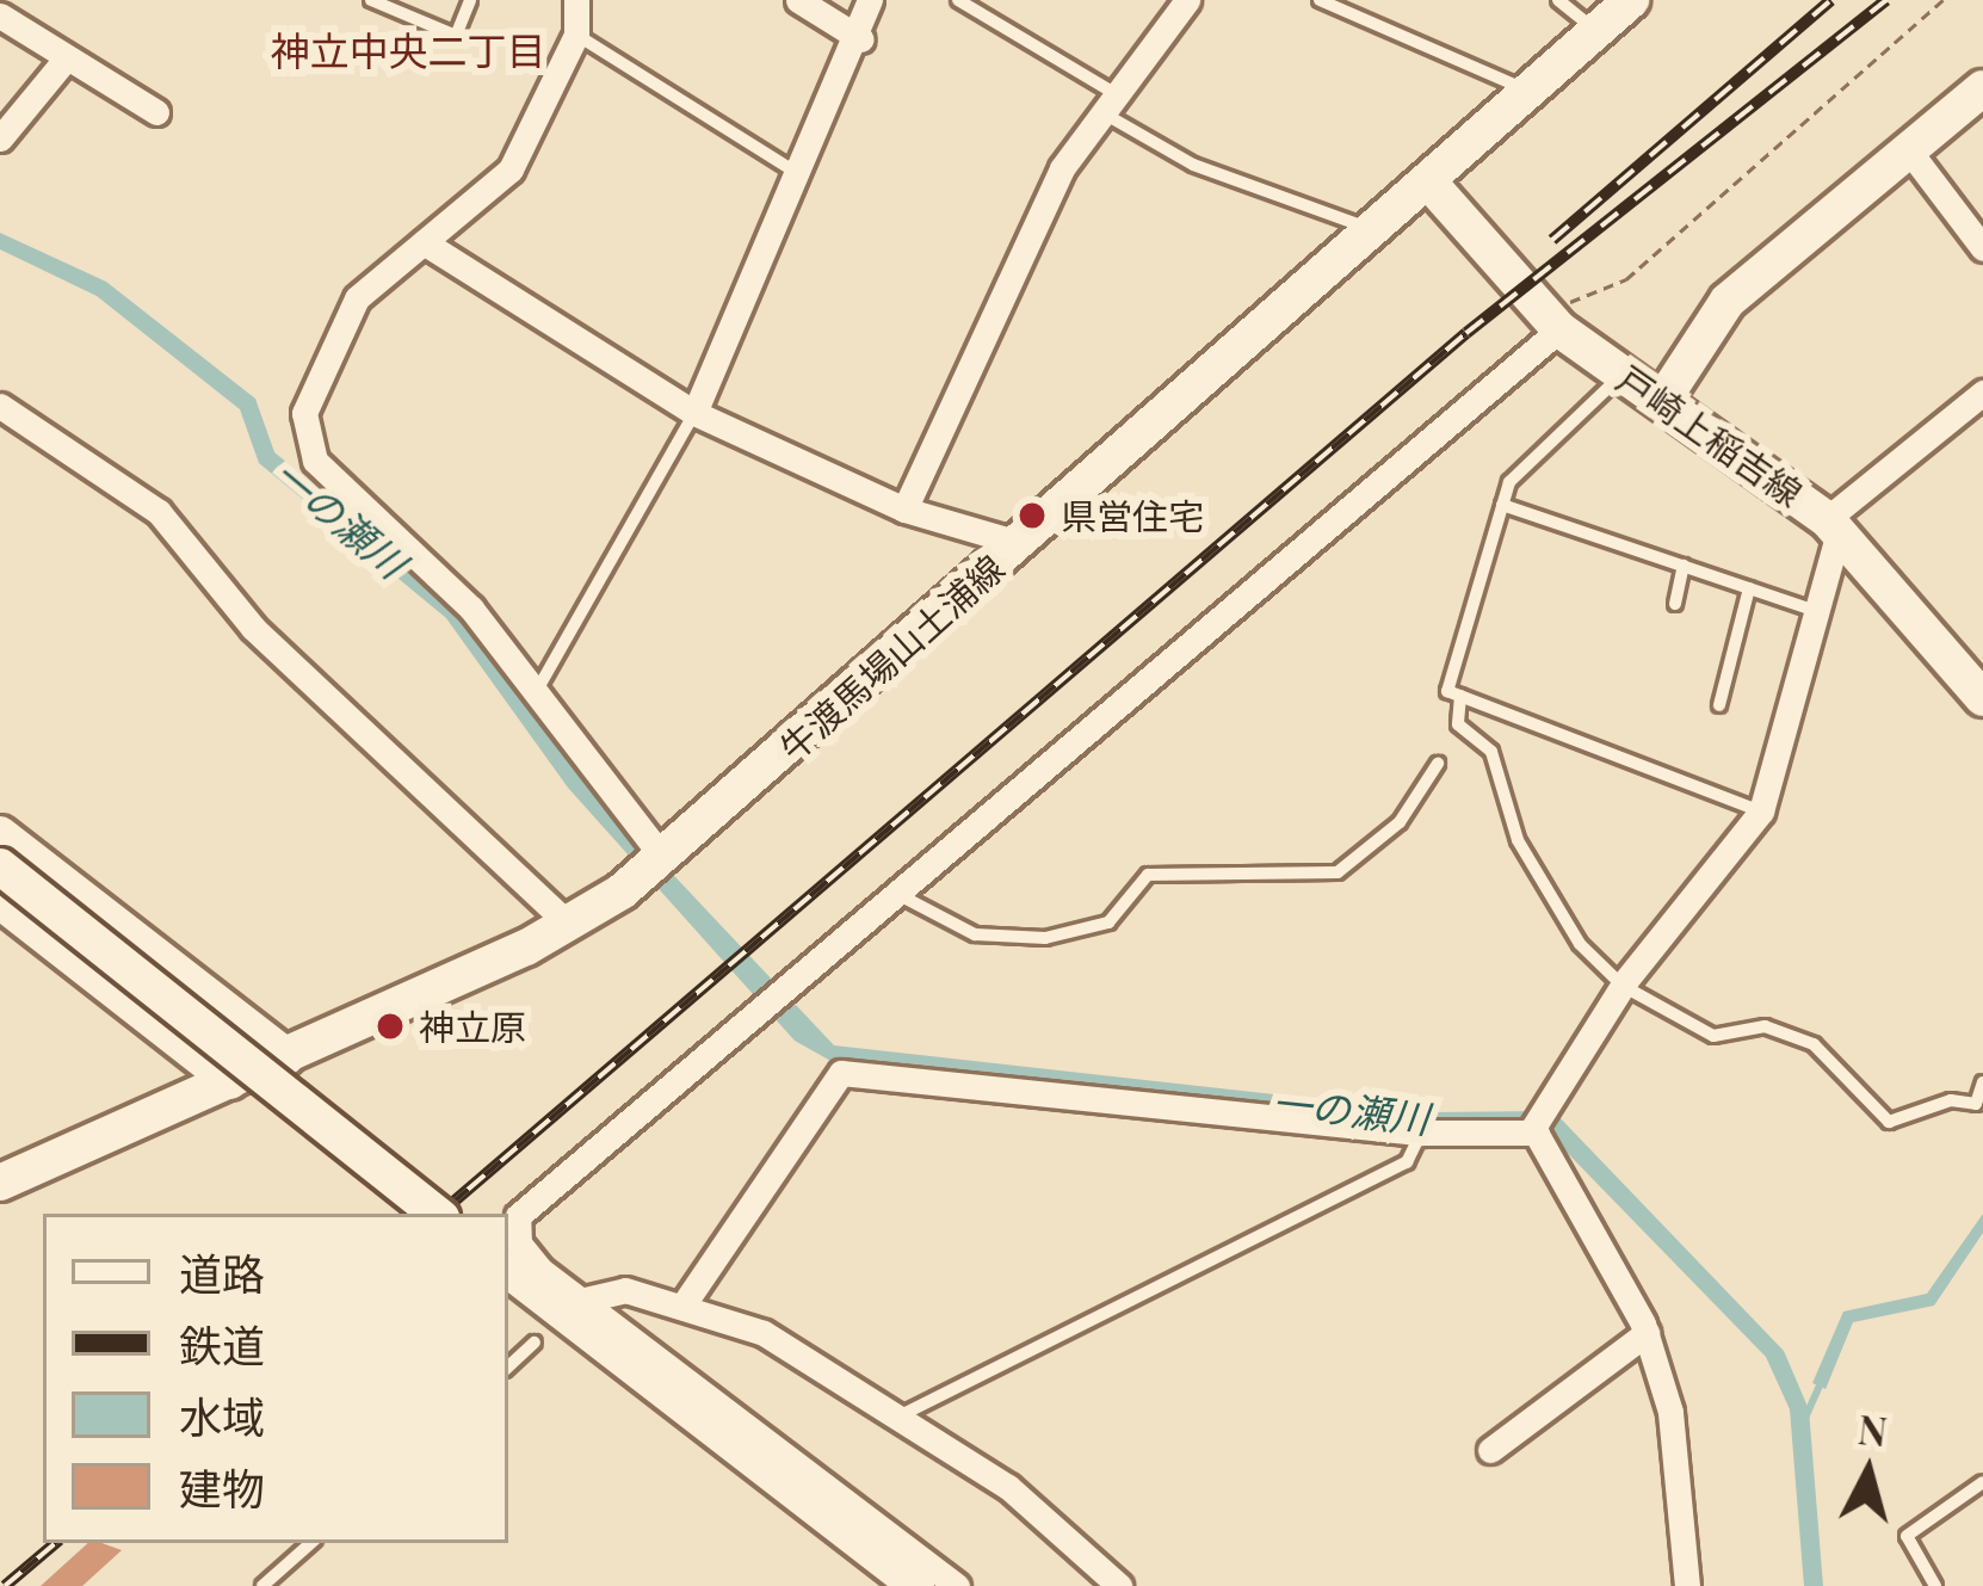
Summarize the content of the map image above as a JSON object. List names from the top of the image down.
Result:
{
  "streets": {
    "main road": ["戸崎上稲吉線", "牛渡馬場山土浦線"]
  },
  "crossings": [
    ["戸崎上稲吉線", "牛渡馬場山土浦線"]
  ],
  "districts": ["神立中央二丁目"],
  "water": ["一の瀬川"],
  "places": ["県営住宅", "神立原"],
  "legend": [
    "道路",
    "鉄道",
    "水域",
    "建物"
  ],
  "north": "top"
}
